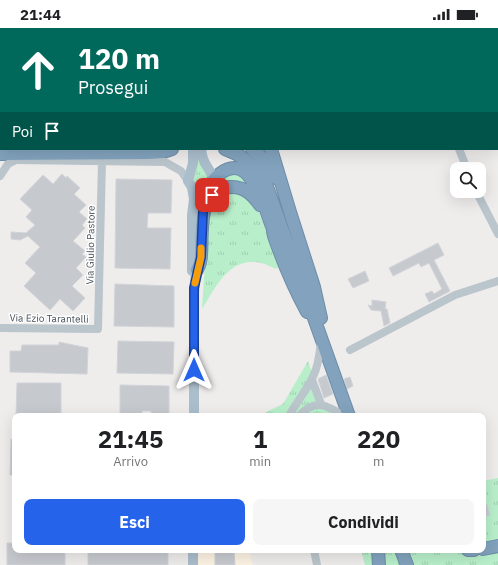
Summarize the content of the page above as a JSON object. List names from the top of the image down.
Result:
{
  "streets": {
    "street": ["Via Giulio Pastore", "Via Ezio Tarantelli"]
  },
  "crossings": [
    ["Via Giulio Pastore", "Via Ezio Tarantelli"]
  ],
  "page": {
    "status": "21:44",
    "turn": ["120 m", "Prosegui"],
    "then": "Poi",
    "eta": [
      "21:45",
      "Arrivo",
      "1",
      "min",
      "220",
      "m"
    ],
    "buttons": ["Esci", "Condividi"]
  }
}
